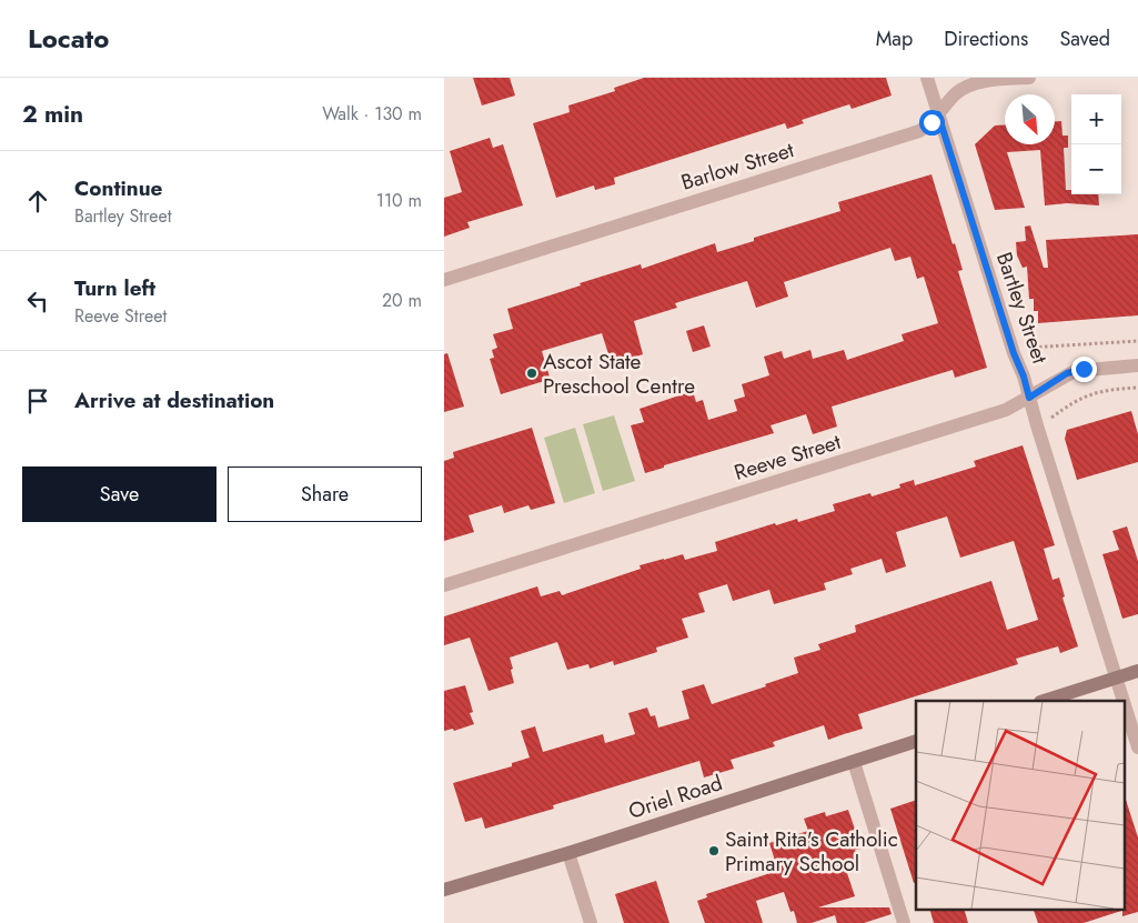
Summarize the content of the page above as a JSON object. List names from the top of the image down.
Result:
{
  "streets": {
    "street": [
      "Barlow Street",
      "Bartley Street",
      "Reeve Street",
      "Oriel Road"
    ]
  },
  "crossings": [
    ["Barlow Street", "Bartley Street"],
    ["Bartley Street", "Reeve Street"]
  ],
  "places": ["Ascot State Preschool Centre", "Saint Rita's Catholic Primary School"],
  "north": "bottom right",
  "page": {
    "header": "Locato",
    "nav": ["Map", "Directions", "Saved"],
    "heading": ["2 min", "Walk · 130 m"],
    "map_buttons": ["+", "−"],
    "list": [
      ["Continue", "Bartley Street", "110 m"],
      ["Turn left", "Reeve Street", "20 m"],
      "Arrive at destination"
    ],
    "buttons": ["Save", "Share"]
  }
}
